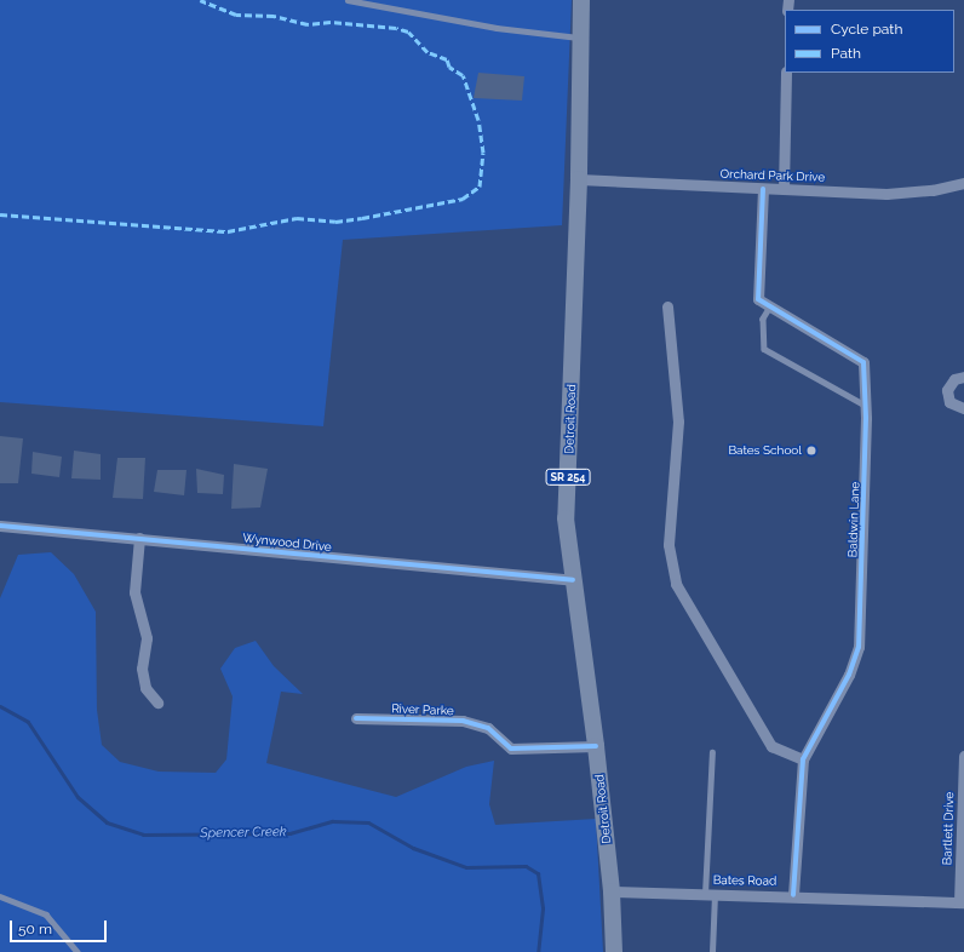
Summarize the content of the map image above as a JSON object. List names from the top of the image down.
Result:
{
  "streets": {
    "main road": ["Detroit Road", "SR 254"],
    "street": [
      "Orchard Park Drive",
      "Baldwin Lane",
      "Wynwood Drive",
      "River Parke",
      "Bartlett Drive",
      "Bates Road"
    ]
  },
  "crossings": [
    ["Orchard Park Drive", "Detroit Road"],
    ["Orchard Park Drive", "Baldwin Lane"],
    ["Detroit Road", "Wynwood Drive"],
    ["Detroit Road", "River Parke"],
    ["Detroit Road", "Bates Road"],
    ["Baldwin Lane", "Bates Road"],
    ["Bartlett Drive", "Bates Road"]
  ],
  "water": ["Spencer Creek"],
  "places": ["Bates School"],
  "legend": ["Cycle path", "Path"],
  "scale_bar": "50 m"
}
